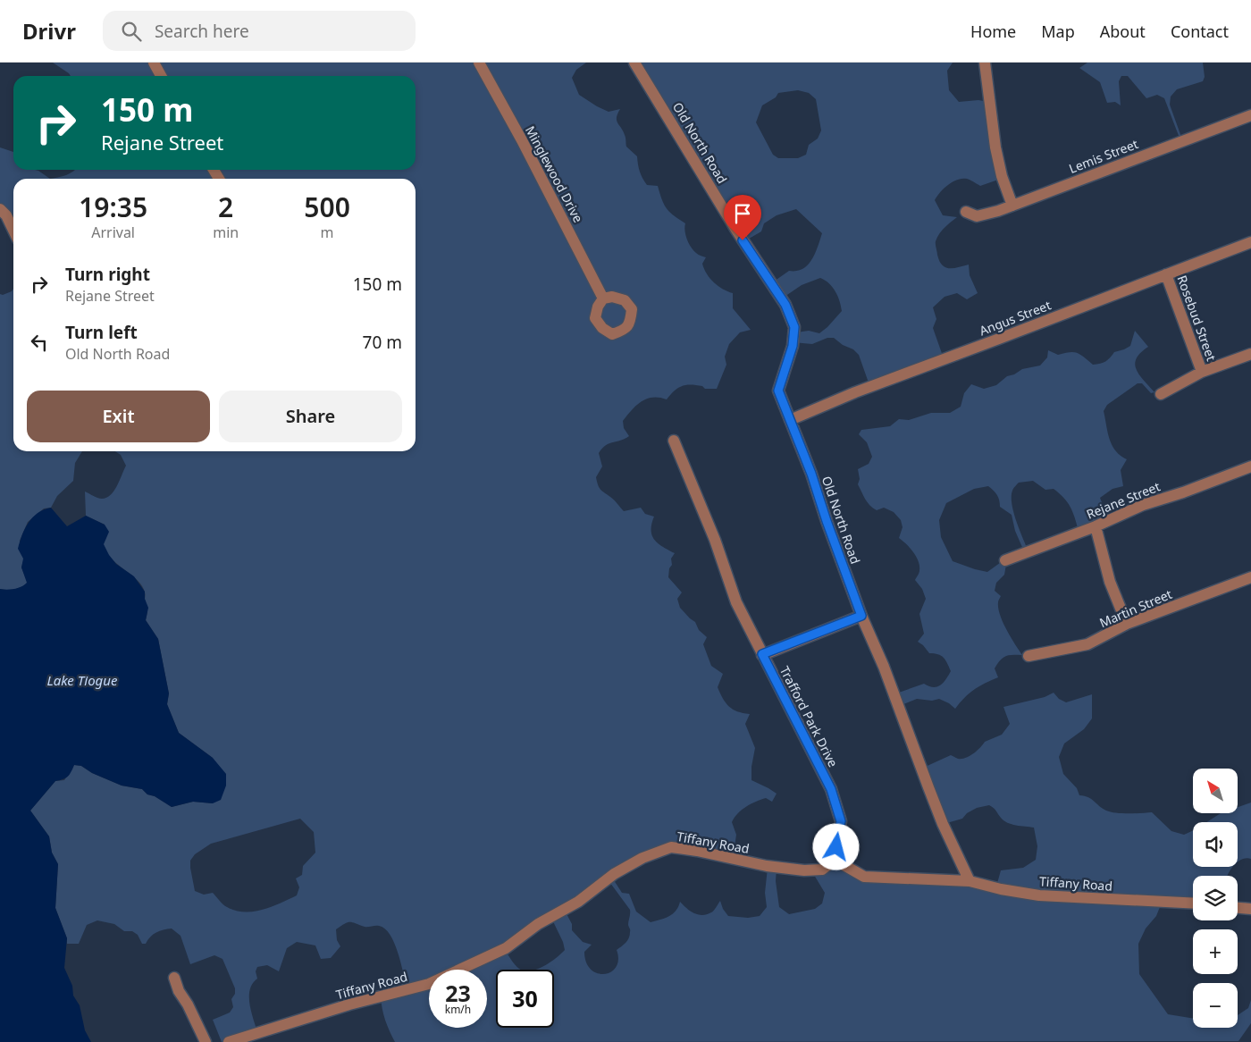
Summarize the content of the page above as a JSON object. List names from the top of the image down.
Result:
{
  "streets": {
    "street": [
      "Old North Road",
      "Lemis Street",
      "Minglewood Drive",
      "Angus Street",
      "Rosebud Street",
      "Rejane Street",
      "Martin Street",
      "Trafford Park Drive",
      "Tiffany Road"
    ]
  },
  "crossings": [
    ["Old North Road", "Angus Street"],
    ["Old North Road", "Tiffany Road"],
    ["Angus Street", "Rosebud Street"],
    ["Trafford Park Drive", "Tiffany Road"]
  ],
  "water": ["Lake Tiogue"],
  "north": "top left",
  "page": {
    "header": "Drivr",
    "search": "Search here",
    "nav": [
      "Home",
      "Map",
      "About",
      "Contact"
    ],
    "turn": ["150 m", "Rejane Street"],
    "eta": [
      "19:35",
      "Arrival",
      "2",
      "min",
      "500",
      "m"
    ],
    "list": [
      {
        "name": "Turn right",
        "note": "Rejane Street",
        "value": "150 m"
      },
      {
        "name": "Turn left",
        "note": "Old North Road",
        "value": "70 m"
      }
    ],
    "buttons": ["Exit", "Share"],
    "map_buttons": ["+", "−"],
    "speed": "23 km/h",
    "limit": "30"
  }
}
